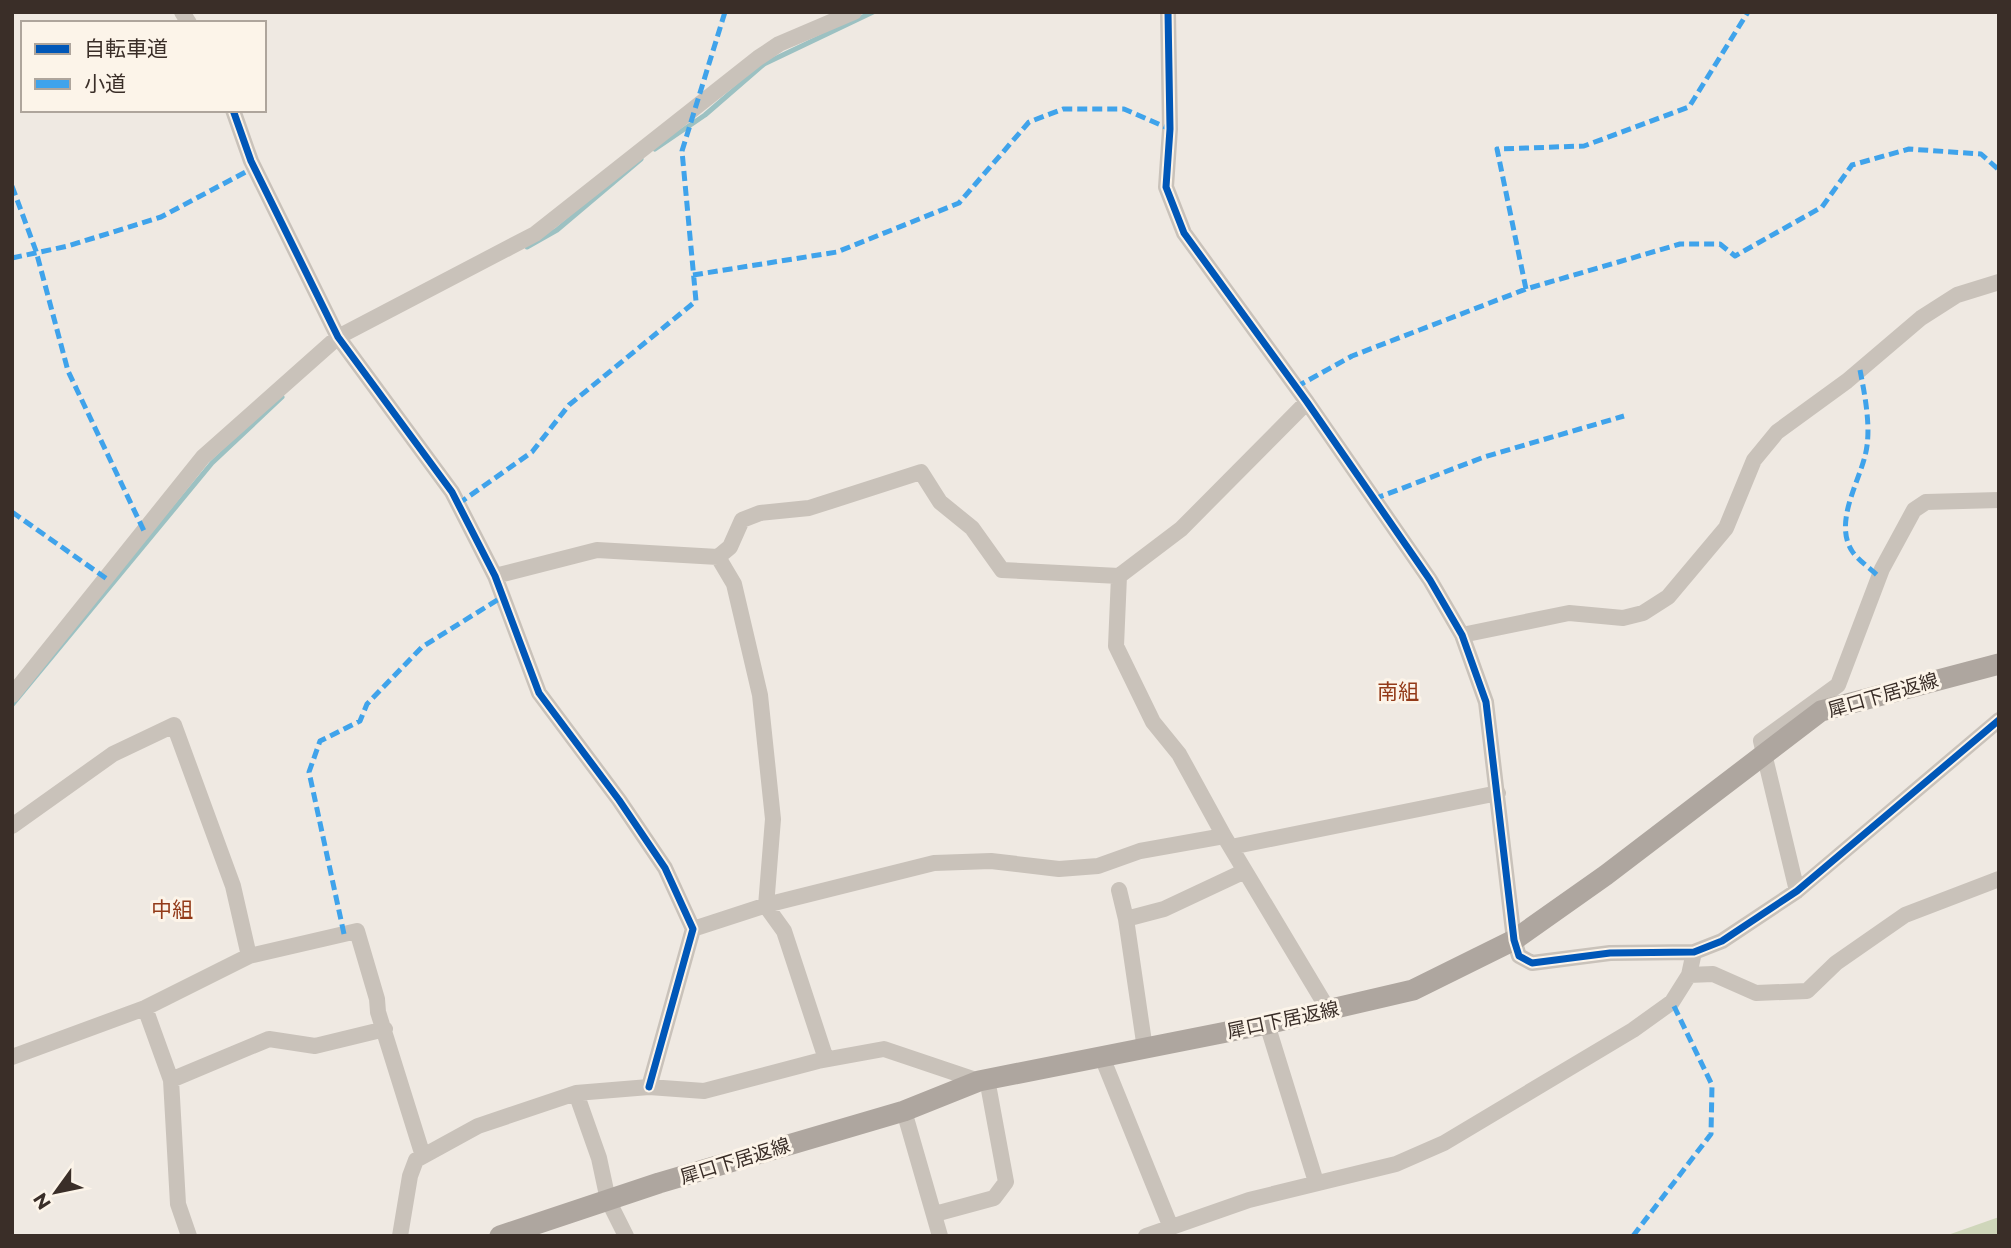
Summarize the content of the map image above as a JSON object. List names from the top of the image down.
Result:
{
  "streets": {
    "main road": ["犀口下居返線"]
  },
  "districts": ["南組", "中組"],
  "legend": ["自転車道", "小道"],
  "north": "bottom left"
}
